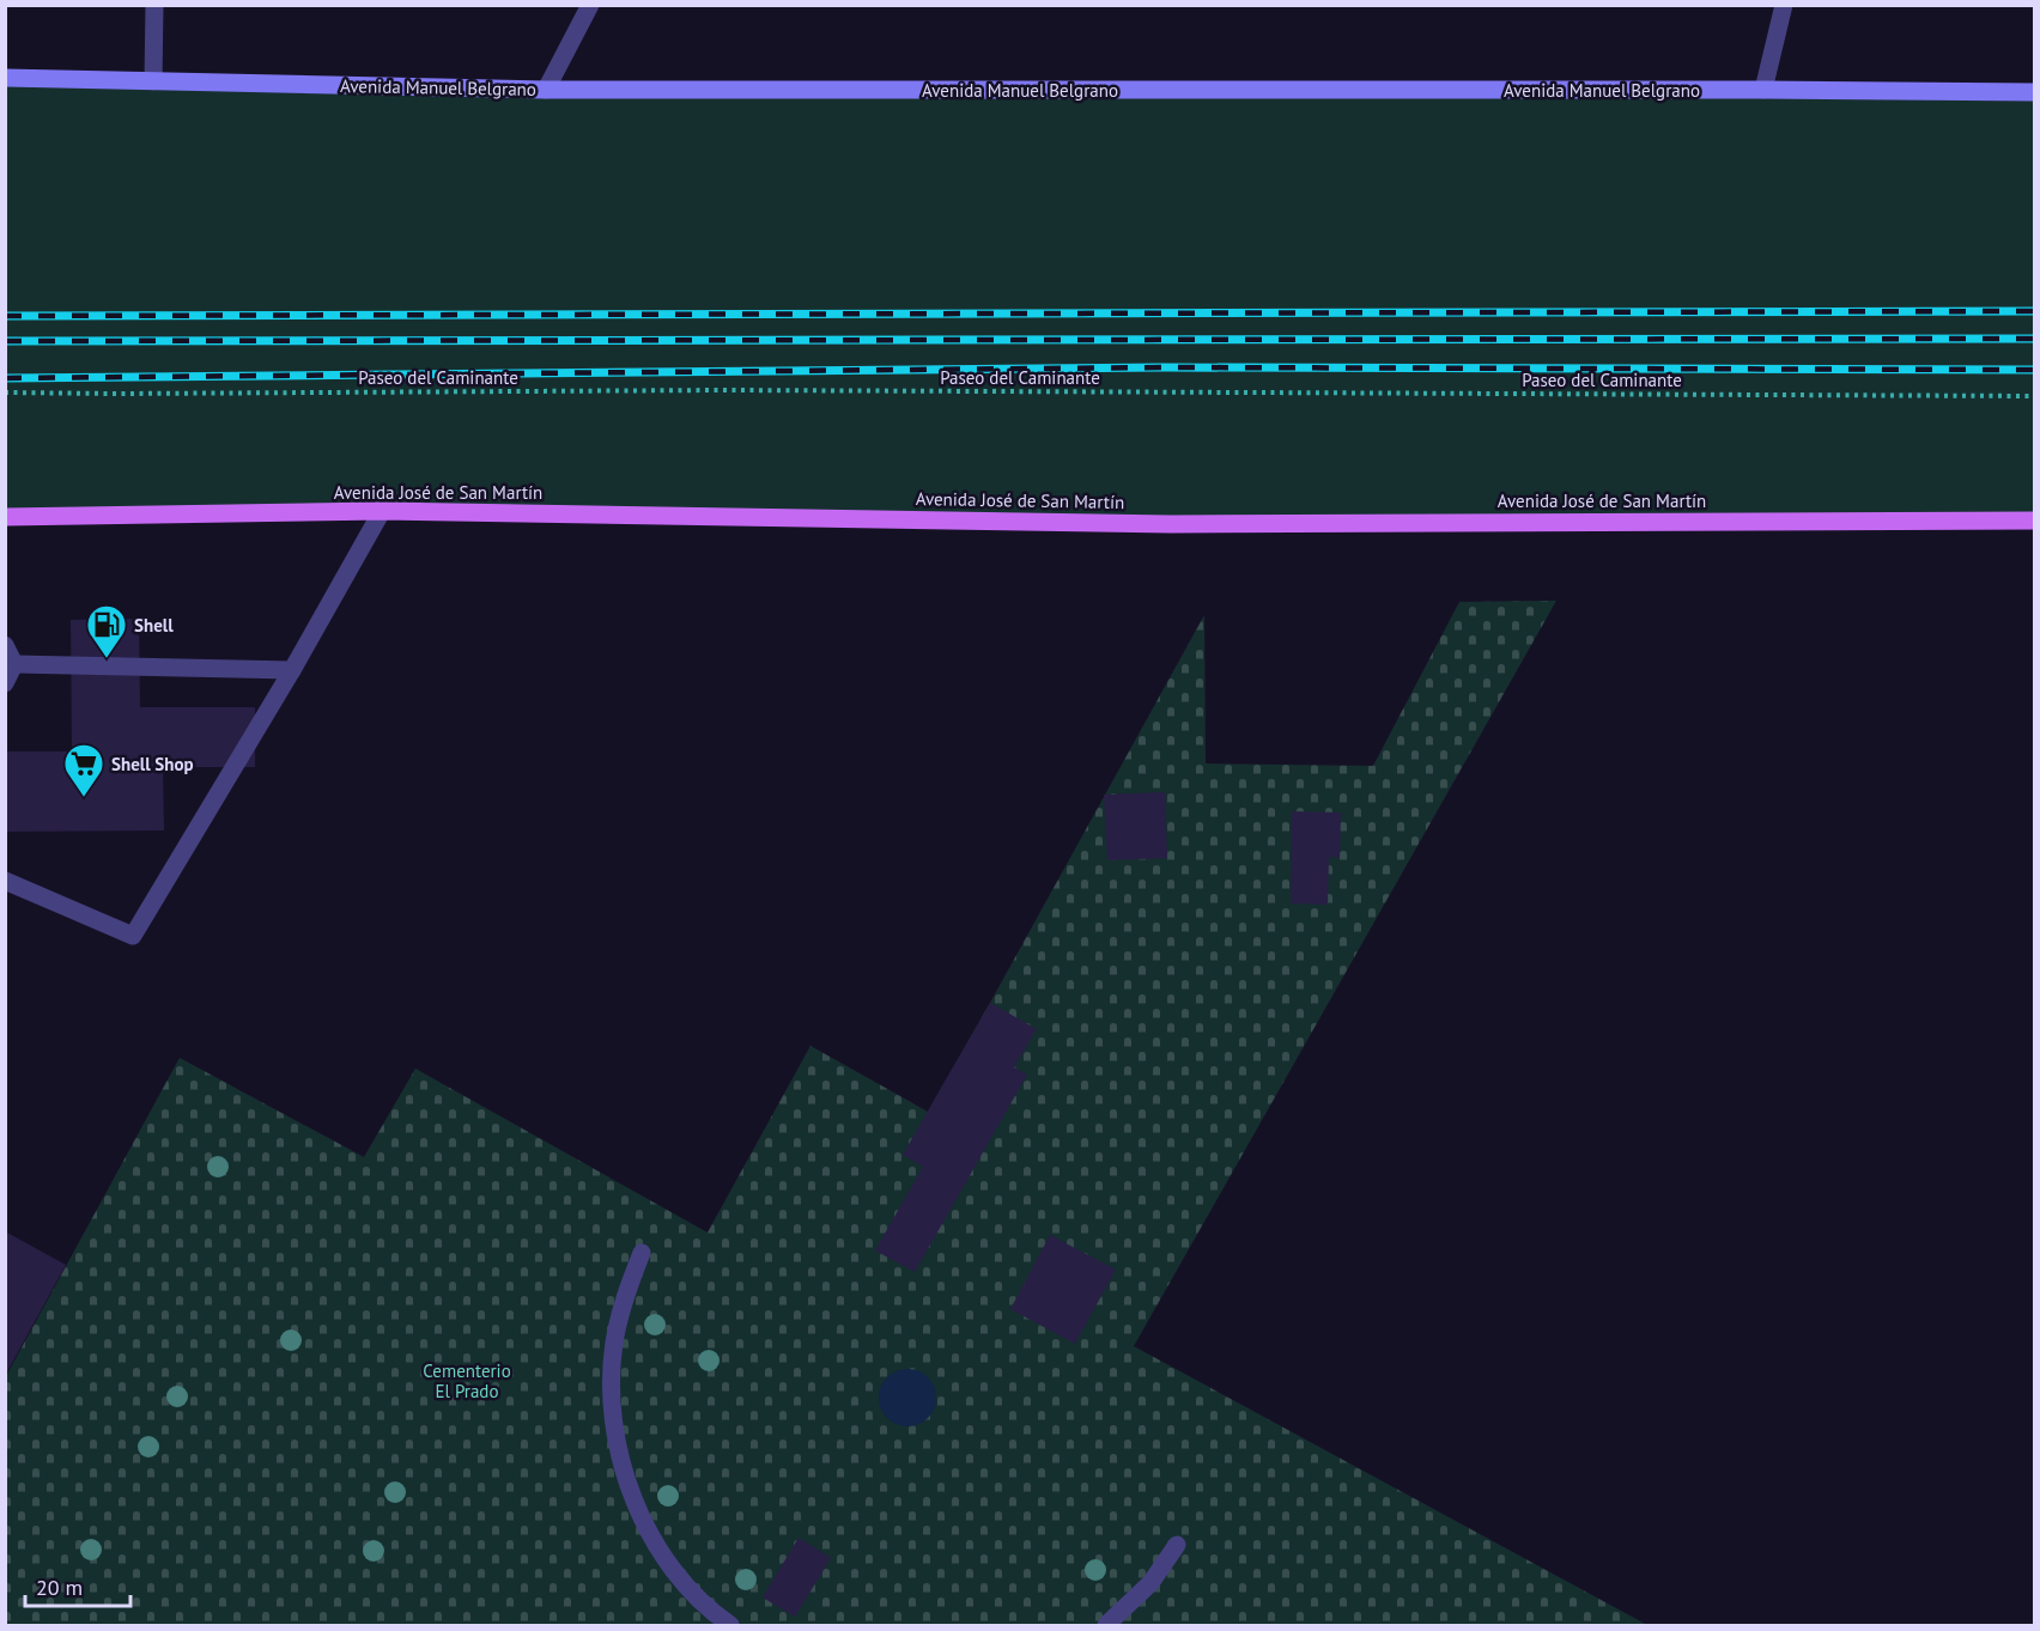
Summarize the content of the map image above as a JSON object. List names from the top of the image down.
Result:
{
  "streets": {
    "main road": ["Avenida Manuel Belgrano", "Avenida José de San Martín"],
    "path": ["Paseo del Caminante"]
  },
  "parks": ["Cementerio El Prado"],
  "places": {
    "fuel station": ["Shell"],
    "supermarket": ["Shell Shop"]
  },
  "scale_bar": "20 m"
}
